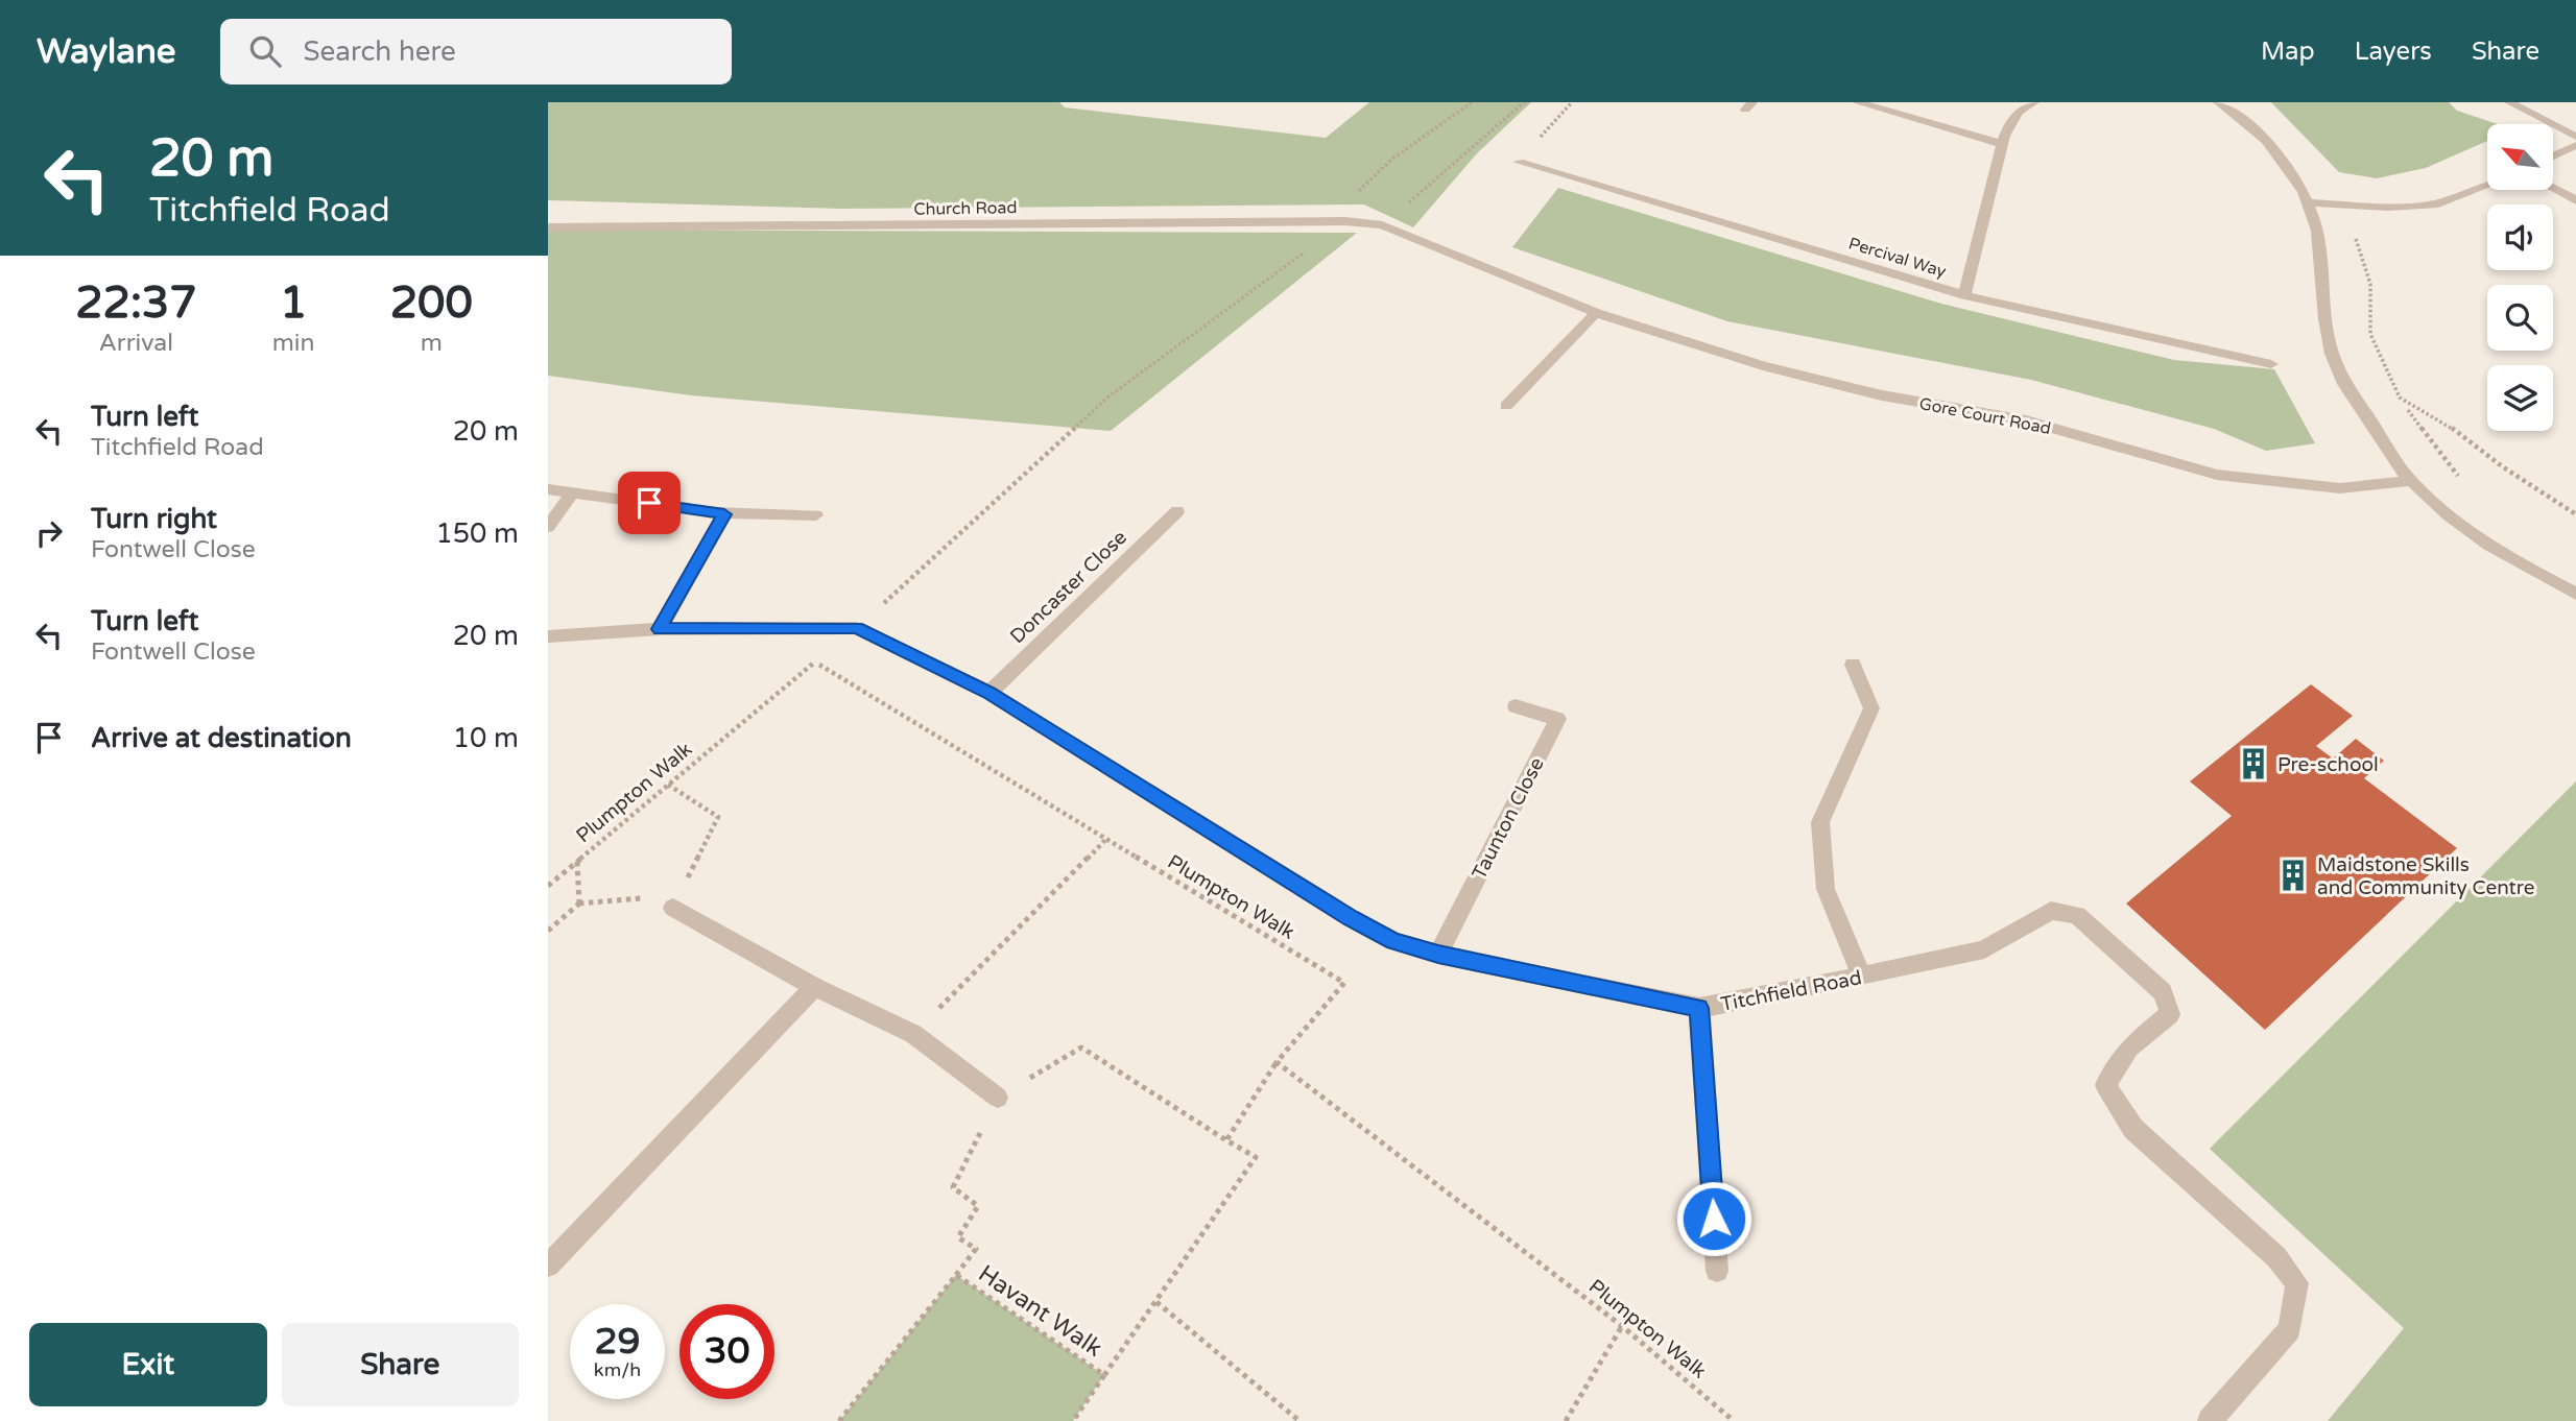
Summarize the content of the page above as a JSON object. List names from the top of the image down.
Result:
{
  "streets": {
    "street": [
      "Church Road",
      "Percival Way",
      "Gore Court Road",
      "Doncaster Close",
      "Taunton Close",
      "Titchfield Road"
    ],
    "path": ["Plumpton Walk", "Havant Walk"]
  },
  "crossings": [
    ["Church Road", "Gore Court Road"],
    ["Doncaster Close", "Titchfield Road"],
    ["Taunton Close", "Titchfield Road"]
  ],
  "places": {
    "building": ["Pre-school", "Maidstone Skills and Community Centre"]
  },
  "north": "top left",
  "page": {
    "header": "Waylane",
    "search": "Search here",
    "nav": ["Map", "Layers", "Share"],
    "turn": ["20 m", "Titchfield Road"],
    "eta": [
      "22:37",
      "Arrival",
      "1",
      "min",
      "200",
      "m"
    ],
    "list": [
      {
        "name": "Turn left",
        "note": "Titchfield Road",
        "value": "20 m"
      },
      {
        "name": "Turn right",
        "note": "Fontwell Close",
        "value": "150 m"
      },
      {
        "name": "Turn left",
        "note": "Fontwell Close",
        "value": "20 m"
      },
      {
        "name": "Arrive at destination",
        "value": "10 m"
      }
    ],
    "speed": "29 km/h",
    "limit": "30",
    "buttons": ["Exit", "Share"]
  }
}
